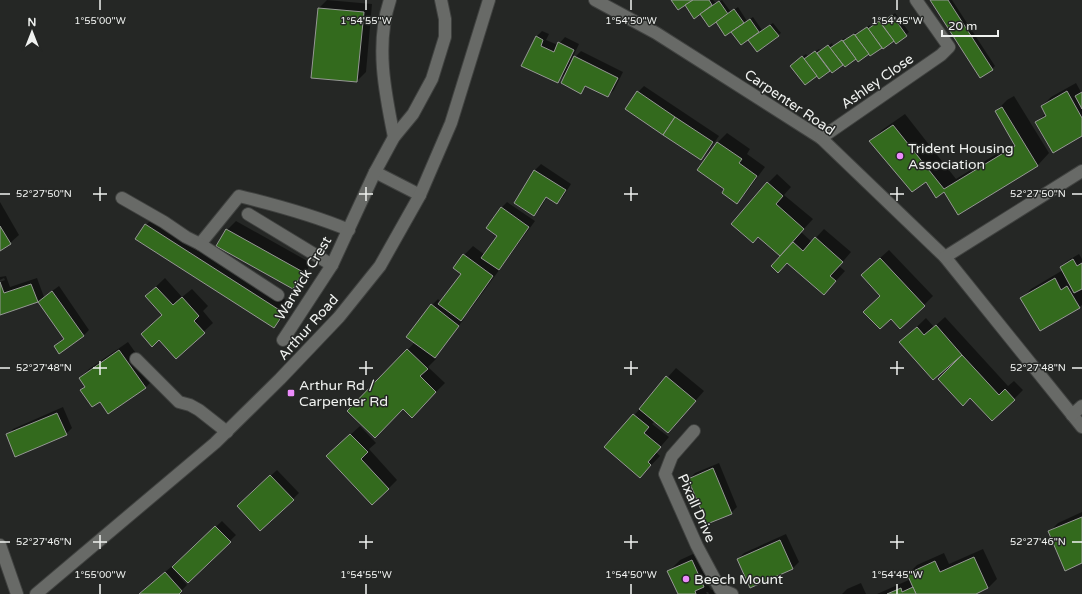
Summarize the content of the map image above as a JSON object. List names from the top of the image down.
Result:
{
  "streets": {
    "street": [
      "Ashley Close",
      "Carpenter Road",
      "Warwick Crest",
      "Arthur Road",
      "Pixall Drive"
    ]
  },
  "crossings": [
    ["Ashley Close", "Carpenter Road"]
  ],
  "places": {
    "other": ["Trident Housing Association", "Beech Mount"],
    "transit": ["Arthur Rd / Carpenter Rd"]
  },
  "scale_bar": "20 m",
  "north": "top",
  "coordinates": [
    "1°55'00\"W",
    "1°54'55\"W",
    "1°54'50\"W",
    "1°54'45\"W",
    "52°27'50\"N",
    "52°27'48\"N",
    "52°27'46\"N"
  ]
}
